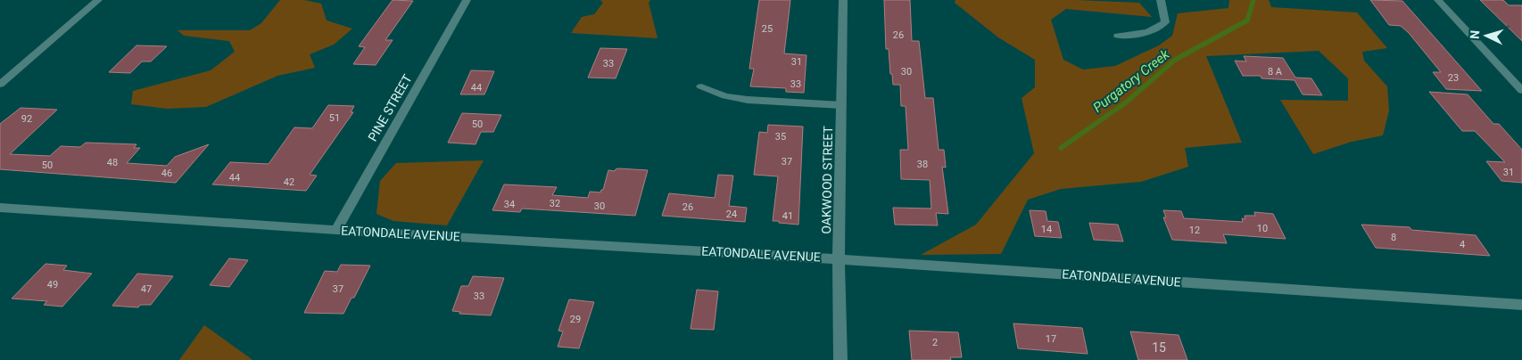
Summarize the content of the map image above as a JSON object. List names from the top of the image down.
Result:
{
  "streets": {
    "street": ["PINE STREET", "OAKWOOD STREET", "EATONDALE AVENUE"]
  },
  "crossings": [
    ["PINE STREET", "EATONDALE AVENUE"],
    ["OAKWOOD STREET", "EATONDALE AVENUE"]
  ],
  "water": ["Purgatory Creek"],
  "house_numbers": [
    "25",
    "26",
    "31",
    "33",
    "30",
    "8 A",
    "23",
    "33",
    "44",
    "51",
    "92",
    "50",
    "35",
    "37",
    "48",
    "38",
    "50",
    "31",
    "46",
    "44",
    "42",
    "32",
    "34",
    "30",
    "26",
    "24",
    "41",
    "10",
    "14",
    "12",
    "8",
    "4",
    "49",
    "47",
    "37",
    "33",
    "29",
    "17",
    "2",
    "15"
  ],
  "north": "left"
}
